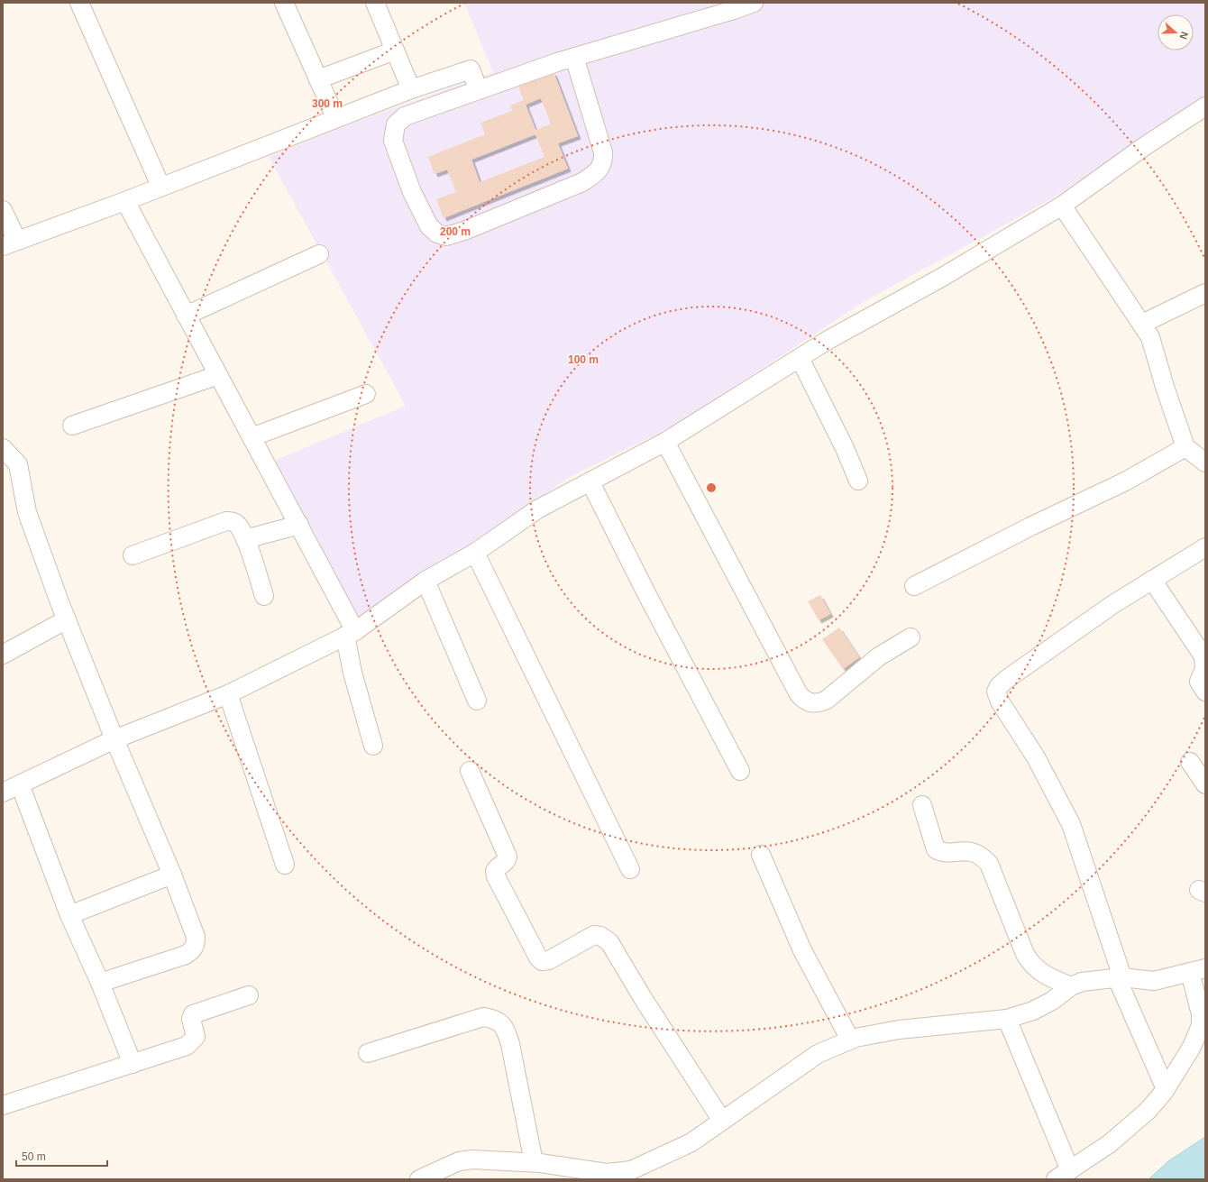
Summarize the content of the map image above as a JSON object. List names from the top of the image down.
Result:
{
  "scale_bar": "50 m",
  "north": "right",
  "rings": ["300 m", "200 m", "100 m"]
}
